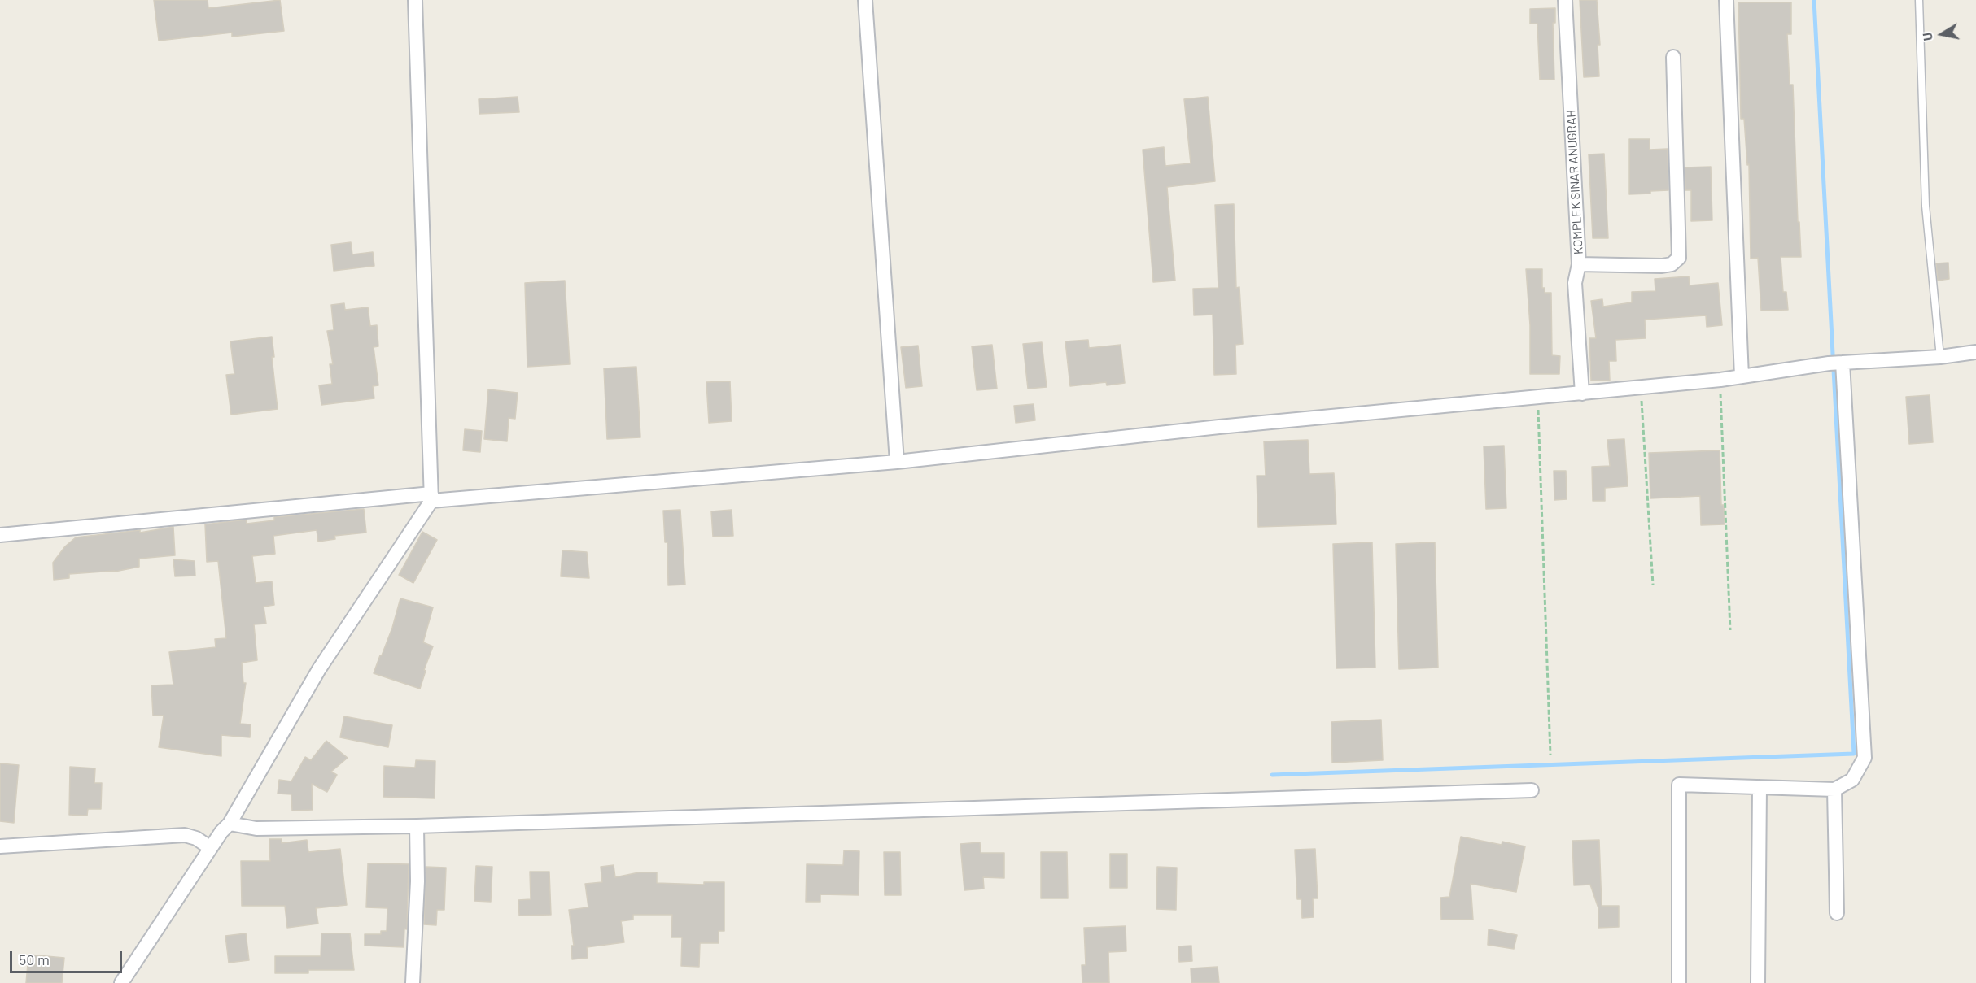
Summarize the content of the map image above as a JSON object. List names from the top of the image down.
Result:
{
  "streets": {
    "street": ["KOMPLEK SINAR ANUGRAH"]
  },
  "scale_bar": "50 m",
  "north": "left"
}
